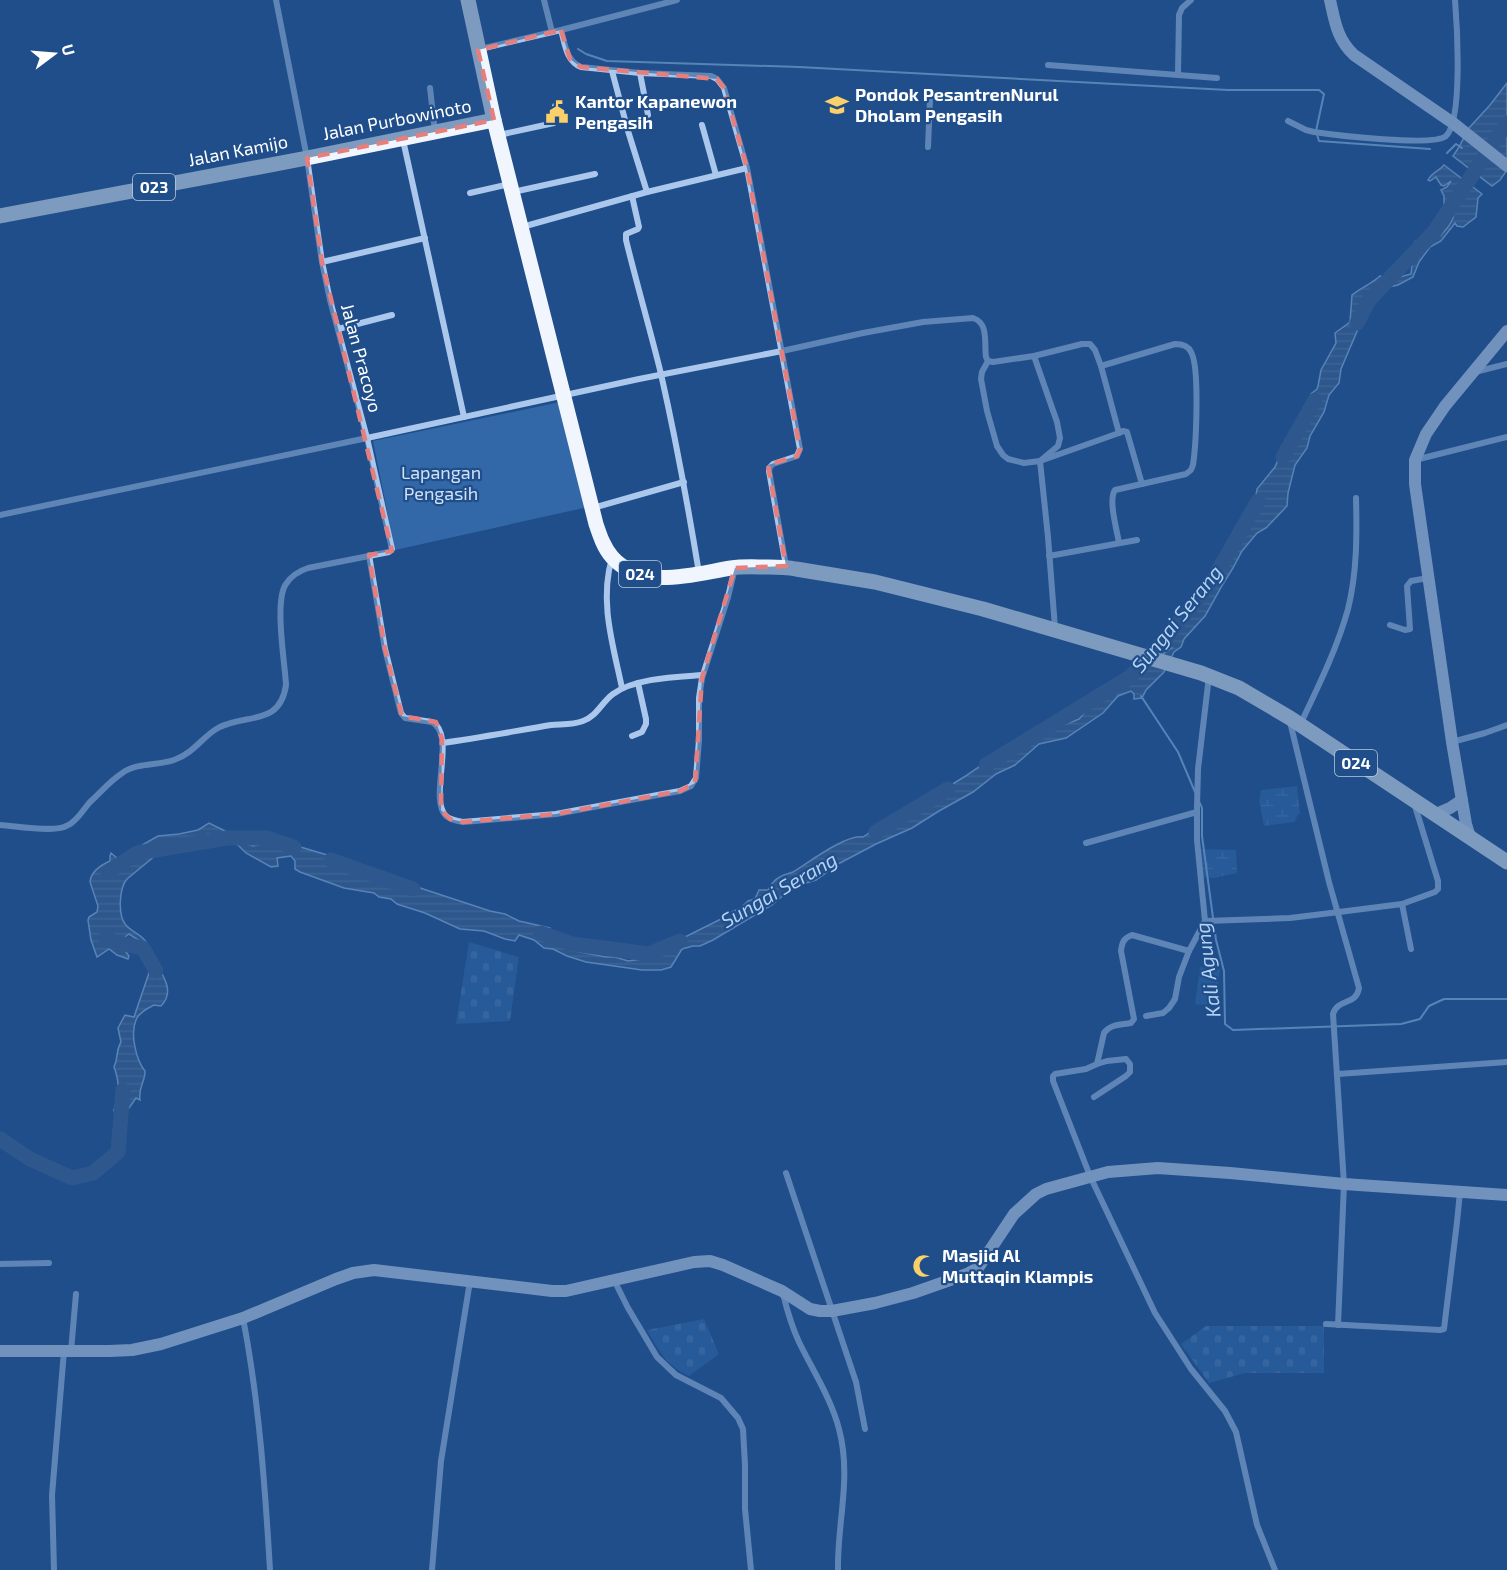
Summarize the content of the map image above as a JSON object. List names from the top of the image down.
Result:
{
  "streets": {
    "main road": [
      "Jalan Purbowinoto",
      "Jalan Kamijo",
      "023",
      "024"
    ],
    "street": ["Jalan Pracoyo"]
  },
  "crossings": [
    ["Jalan Purbowinoto", "Jalan Kamijo"],
    ["Jalan Purbowinoto", "Jalan Pracoyo"],
    ["Jalan Purbowinoto", "024"],
    ["Jalan Kamijo", "Jalan Pracoyo"],
    ["Jalan Pracoyo", "024"]
  ],
  "water": ["Sungai Serang", "Kali Agung"],
  "parks": ["Lapangan Pengasih"],
  "places": {
    "school or university": ["Pondok PesantrenNurul Dholam Pengasih"],
    "public building": ["Kantor Kapanewon Pengasih"],
    "mosque": ["Masjid Al Muttaqin Klampis"]
  },
  "north": "right"
}
